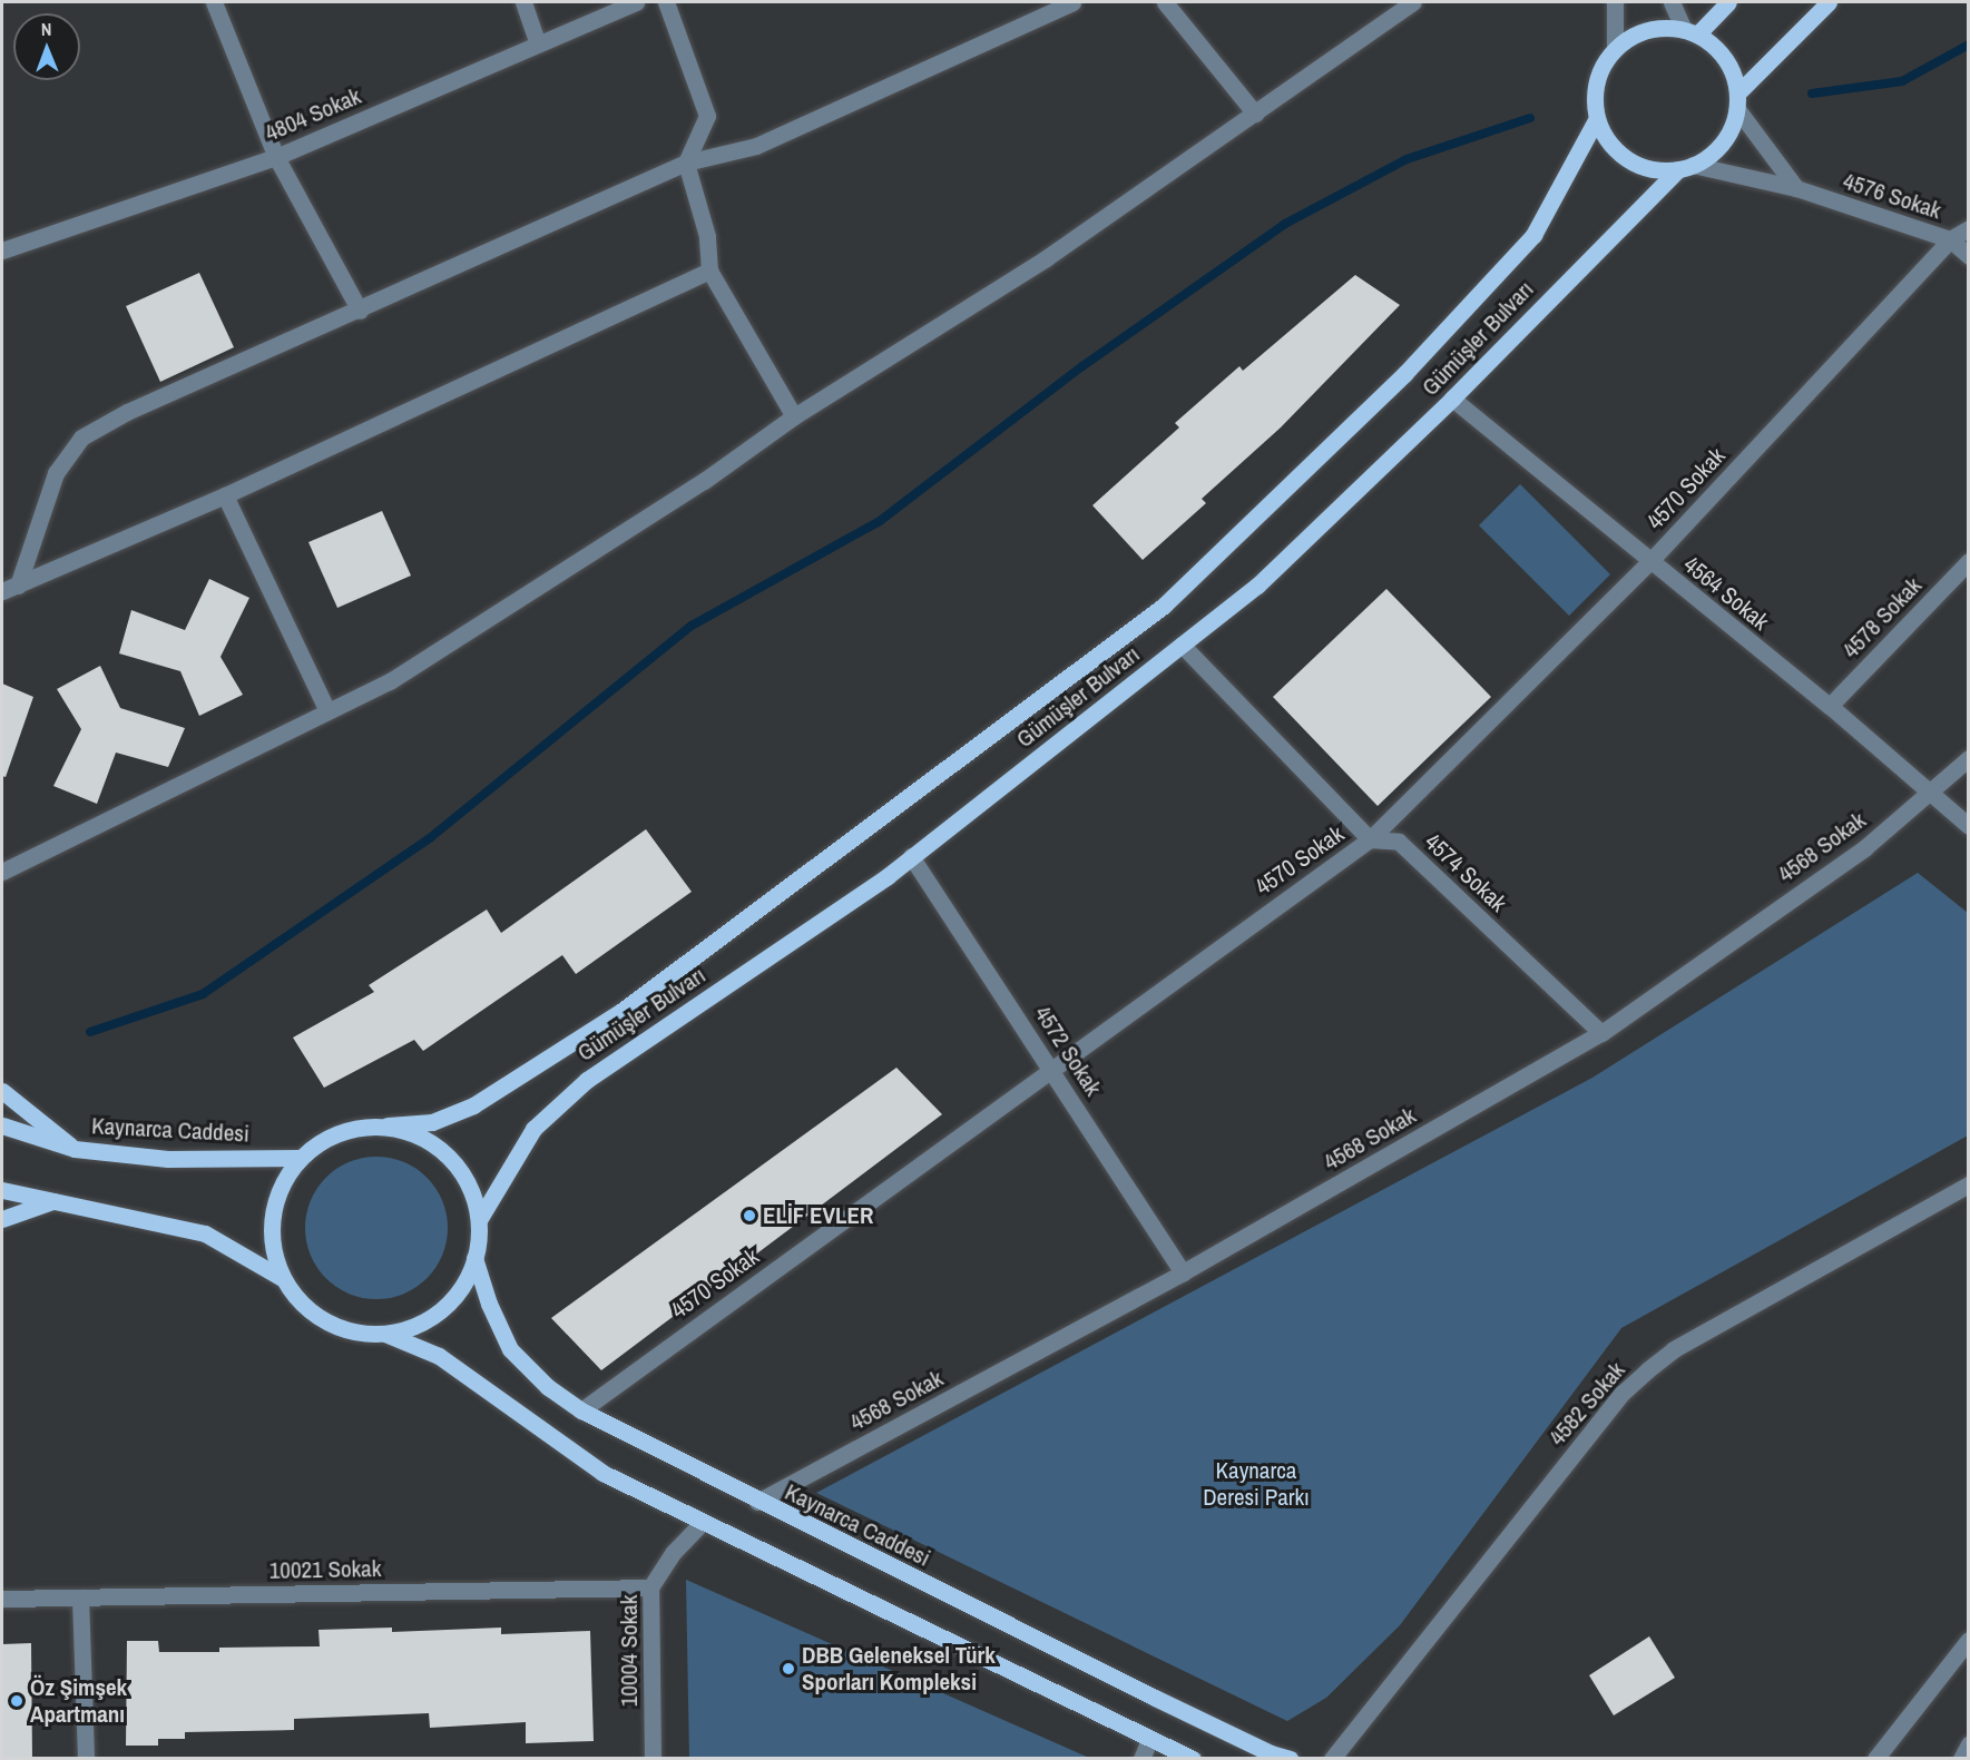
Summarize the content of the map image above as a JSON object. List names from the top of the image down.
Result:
{
  "streets": {
    "main road": ["Gümüşler Bulvarı", "Kaynarca Caddesi"],
    "street": [
      "4804 Sokak",
      "4576 Sokak",
      "4570 Sokak",
      "4564 Sokak",
      "4578 Sokak",
      "4568 Sokak",
      "4574 Sokak",
      "4572 Sokak",
      "4582 Sokak",
      "10021 Sokak",
      "10004 Sokak"
    ]
  },
  "crossings": [
    ["4576 Sokak", "Gümüşler Bulvarı"],
    ["4576 Sokak", "4570 Sokak"],
    ["Gümüşler Bulvarı", "4564 Sokak"],
    ["Gümüşler Bulvarı", "4572 Sokak"],
    ["Gümüşler Bulvarı", "Kaynarca Caddesi"],
    ["4570 Sokak", "4564 Sokak"],
    ["4570 Sokak", "4574 Sokak"],
    ["4570 Sokak", "4572 Sokak"],
    ["4570 Sokak", "Kaynarca Caddesi"],
    ["4564 Sokak", "4578 Sokak"],
    ["4564 Sokak", "4568 Sokak"],
    ["4568 Sokak", "4574 Sokak"],
    ["4568 Sokak", "4572 Sokak"],
    ["4568 Sokak", "Kaynarca Caddesi"],
    ["Kaynarca Caddesi", "10004 Sokak"],
    ["10021 Sokak", "10004 Sokak"]
  ],
  "parks": ["Kaynarca Deresi Parkı"],
  "places": ["ELİF EVLER", "DBB Geleneksel Türk Sporları Kompleksi", "Öz Şimşek Apartmanı"],
  "north": "top"
}
